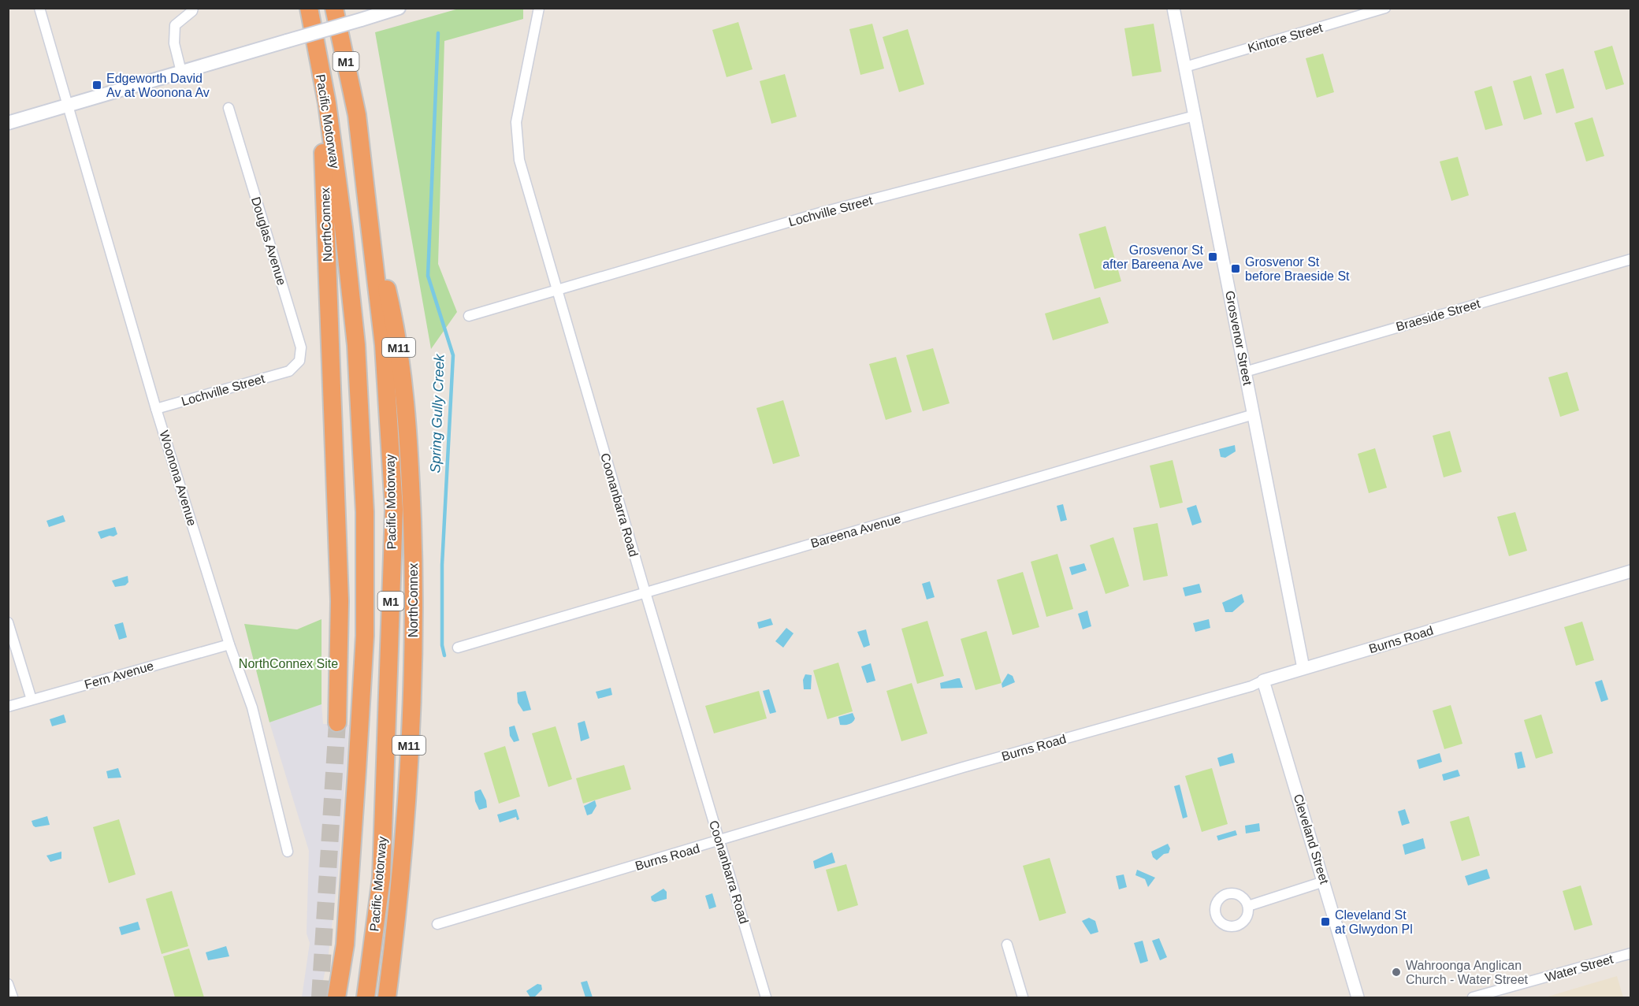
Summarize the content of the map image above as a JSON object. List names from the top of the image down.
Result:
{
  "streets": {
    "highway": [
      "M1",
      "Pacific Motorway",
      "NorthConnex",
      "M11"
    ],
    "street": [
      "Kintore Street",
      "Lochville Street",
      "Douglas Avenue",
      "Braeside Street",
      "Grosvenor Street",
      "Woonona Avenue",
      "Coonanbarra Road",
      "Bareena Avenue",
      "Burns Road",
      "Fern Avenue",
      "Cleveland Street",
      "Water Street"
    ]
  },
  "crossings": [
    ["Kintore Street", "Grosvenor Street"],
    ["Pacific Motorway", "NorthConnex"],
    ["Lochville Street", "Douglas Avenue"],
    ["Lochville Street", "Grosvenor Street"],
    ["Lochville Street", "Woonona Avenue"],
    ["Lochville Street", "Coonanbarra Road"],
    ["Braeside Street", "Grosvenor Street"],
    ["Grosvenor Street", "Bareena Avenue"],
    ["Grosvenor Street", "Burns Road"],
    ["Woonona Avenue", "Fern Avenue"],
    ["Coonanbarra Road", "Bareena Avenue"],
    ["Coonanbarra Road", "Burns Road"],
    ["Burns Road", "Cleveland Street"]
  ],
  "water": ["Spring Gully Creek"],
  "parks": ["NorthConnex Site"],
  "places": {
    "transit": [
      "Edgeworth David Av at Woonona Av",
      "Grosvenor St after Bareena Ave",
      "Grosvenor St before Braeside St",
      "Cleveland St at Glwydon Pl"
    ],
    "other": ["Wahroonga Anglican Church - Water Street"]
  }
}
